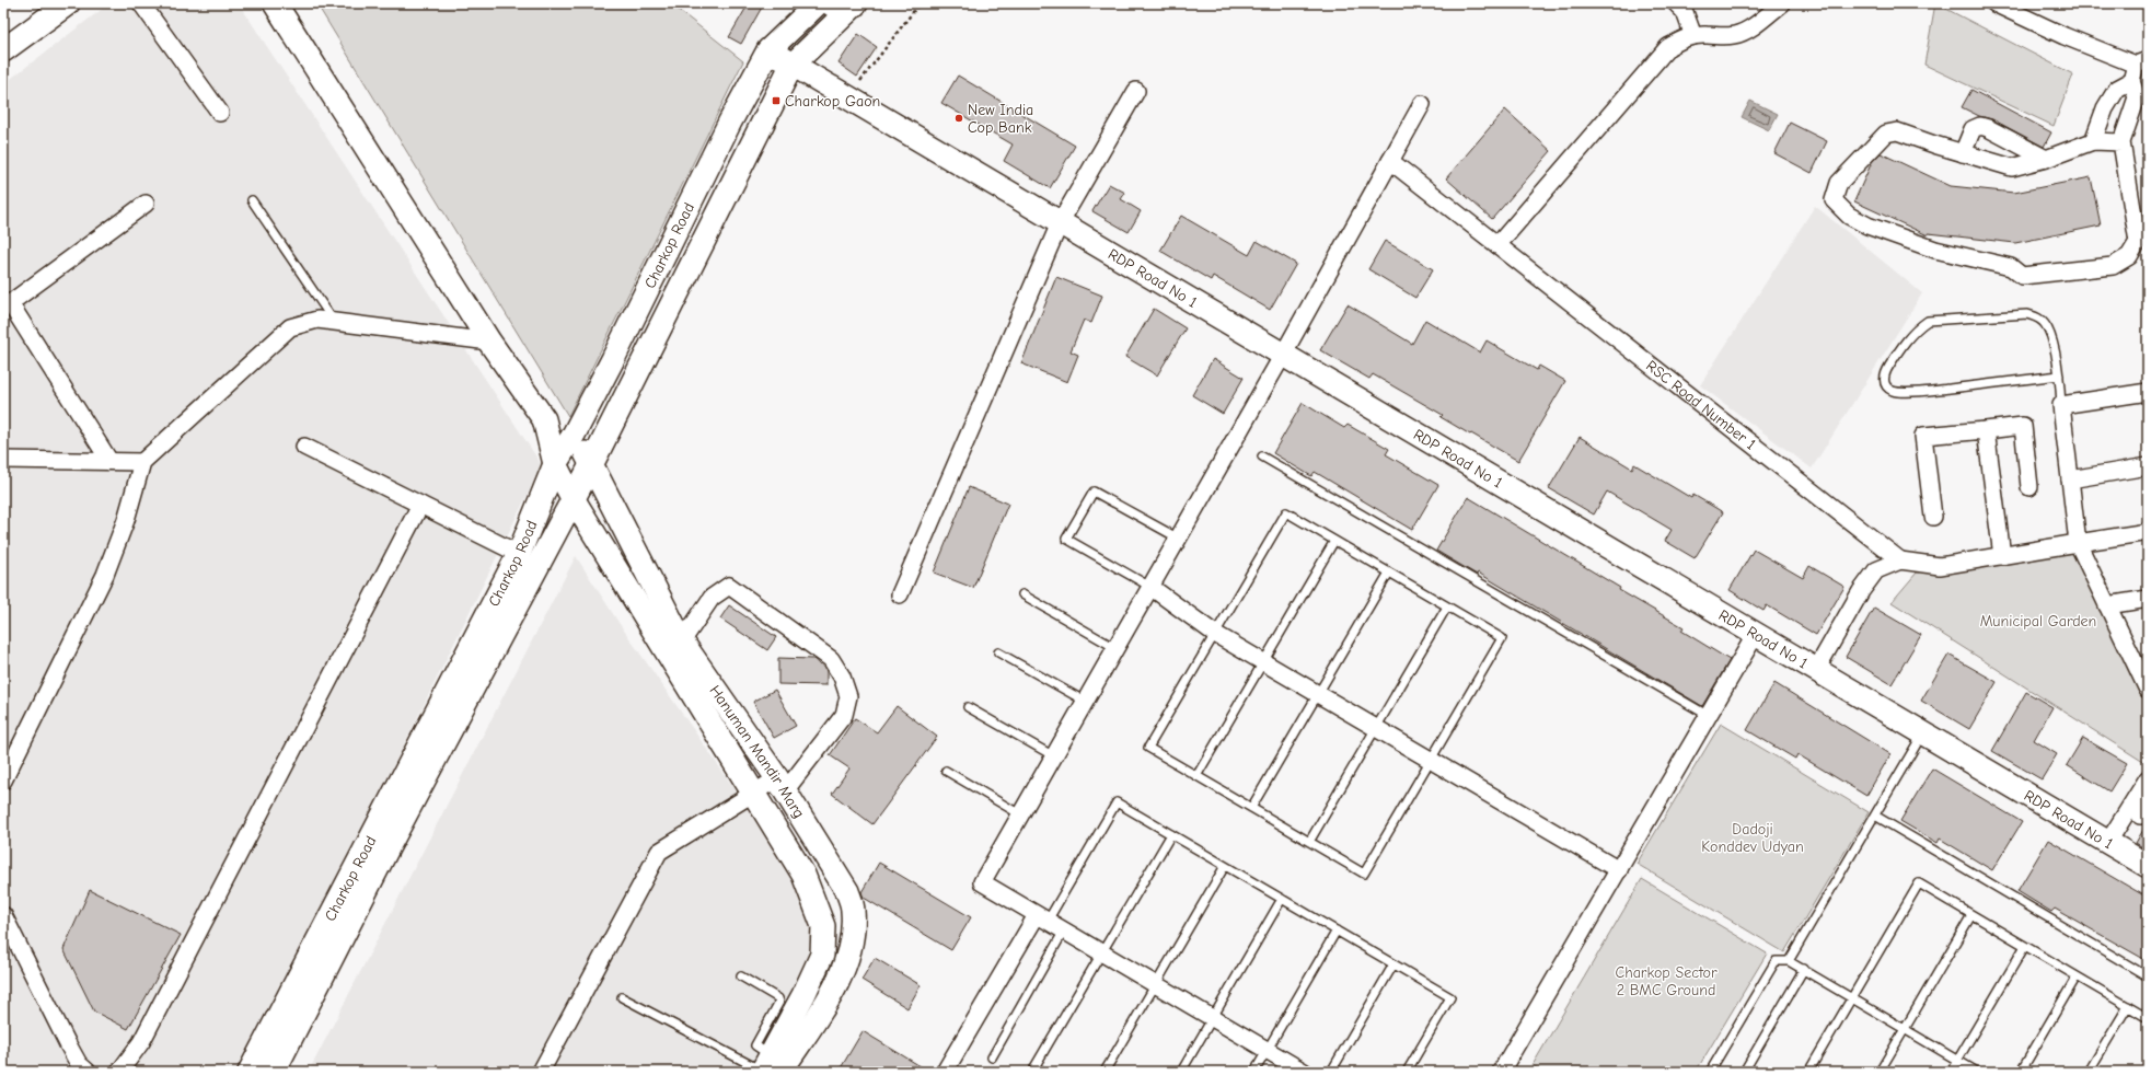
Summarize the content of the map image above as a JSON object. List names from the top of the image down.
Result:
{
  "streets": {
    "street": [
      "Charkop Road",
      "RDP Road No 1",
      "RSC Road Number 1",
      "Hanuman Mandir Marg"
    ]
  },
  "crossings": [
    ["Charkop Road", "RDP Road No 1"],
    ["Charkop Road", "Hanuman Mandir Marg"]
  ],
  "parks": ["Municipal Garden", "Dadoji Konddev Udyan", "Charkop Sector 2 BMC Ground"],
  "places": {
    "transit": ["Charkop Gaon"],
    "other": ["New India Cop Bank"]
  }
}
